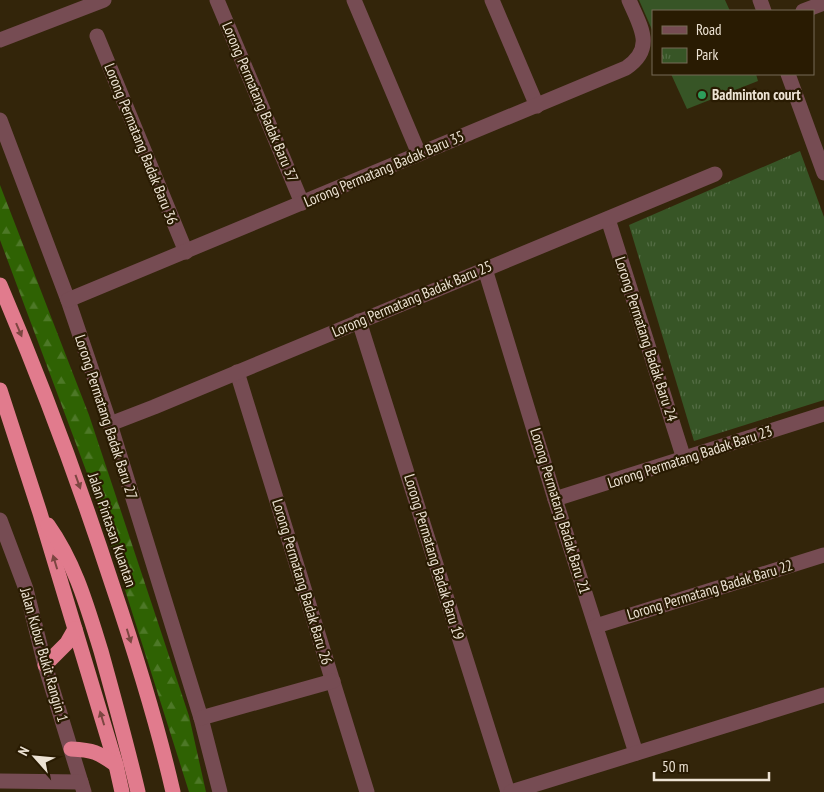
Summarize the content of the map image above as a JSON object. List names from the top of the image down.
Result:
{
  "streets": {
    "highway": ["Jalan Pintasan Kuantan"],
    "street": [
      "Lorong Permatang Badak Baru 37",
      "Lorong Permatang Badak Baru 36",
      "Lorong Permatang Badak Baru 35",
      "Lorong Permatang Badak Baru 25",
      "Lorong Permatang Badak Baru 24",
      "Lorong Permatang Badak Baru 27",
      "Lorong Permatang Badak Baru 23",
      "Lorong Permatang Badak Baru 21",
      "Lorong Permatang Badak Baru 19",
      "Lorong Permatang Badak Baru 26",
      "Lorong Permatang Badak Baru 22",
      "Jalan Kubur Bukit Rangin 1"
    ]
  },
  "crossings": [
    ["Lorong Permatang Badak Baru 37", "Lorong Permatang Badak Baru 35"],
    ["Lorong Permatang Badak Baru 36", "Lorong Permatang Badak Baru 35"],
    ["Lorong Permatang Badak Baru 35", "Lorong Permatang Badak Baru 27"],
    ["Lorong Permatang Badak Baru 25", "Lorong Permatang Badak Baru 24"],
    ["Lorong Permatang Badak Baru 25", "Lorong Permatang Badak Baru 27"],
    ["Lorong Permatang Badak Baru 25", "Lorong Permatang Badak Baru 21"],
    ["Lorong Permatang Badak Baru 25", "Lorong Permatang Badak Baru 19"],
    ["Lorong Permatang Badak Baru 25", "Lorong Permatang Badak Baru 26"],
    ["Lorong Permatang Badak Baru 24", "Lorong Permatang Badak Baru 23"],
    ["Lorong Permatang Badak Baru 23", "Lorong Permatang Badak Baru 21"],
    ["Lorong Permatang Badak Baru 21", "Lorong Permatang Badak Baru 22"]
  ],
  "places": ["Badminton court"],
  "legend": ["Road", "Park"],
  "scale_bar": "50 m",
  "north": "top left"
}
